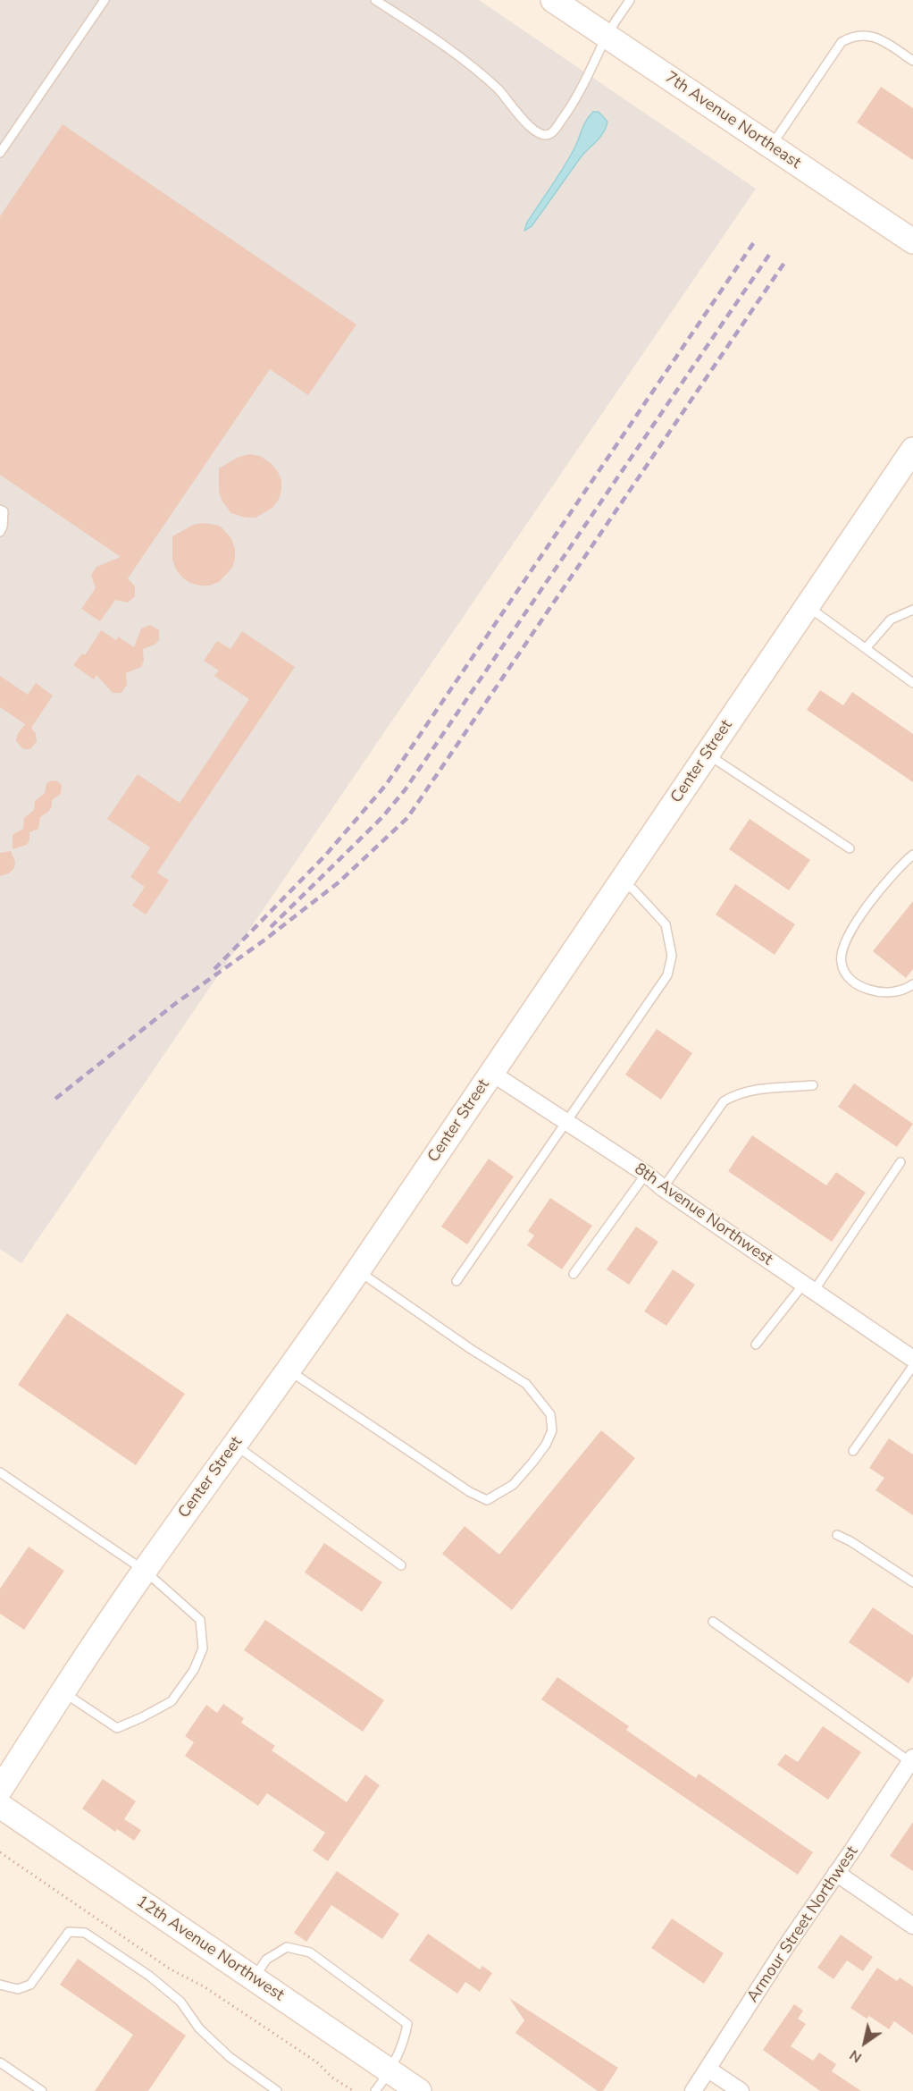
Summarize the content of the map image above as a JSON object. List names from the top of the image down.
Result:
{
  "streets": {
    "main road": ["7th Avenue Northeast", "Center Street", "12th Avenue Northwest"],
    "street": ["8th Avenue Northwest", "Armour Street Northwest"]
  },
  "crossings": [
    ["Center Street", "8th Avenue Northwest"]
  ],
  "north": "bottom left"
}
